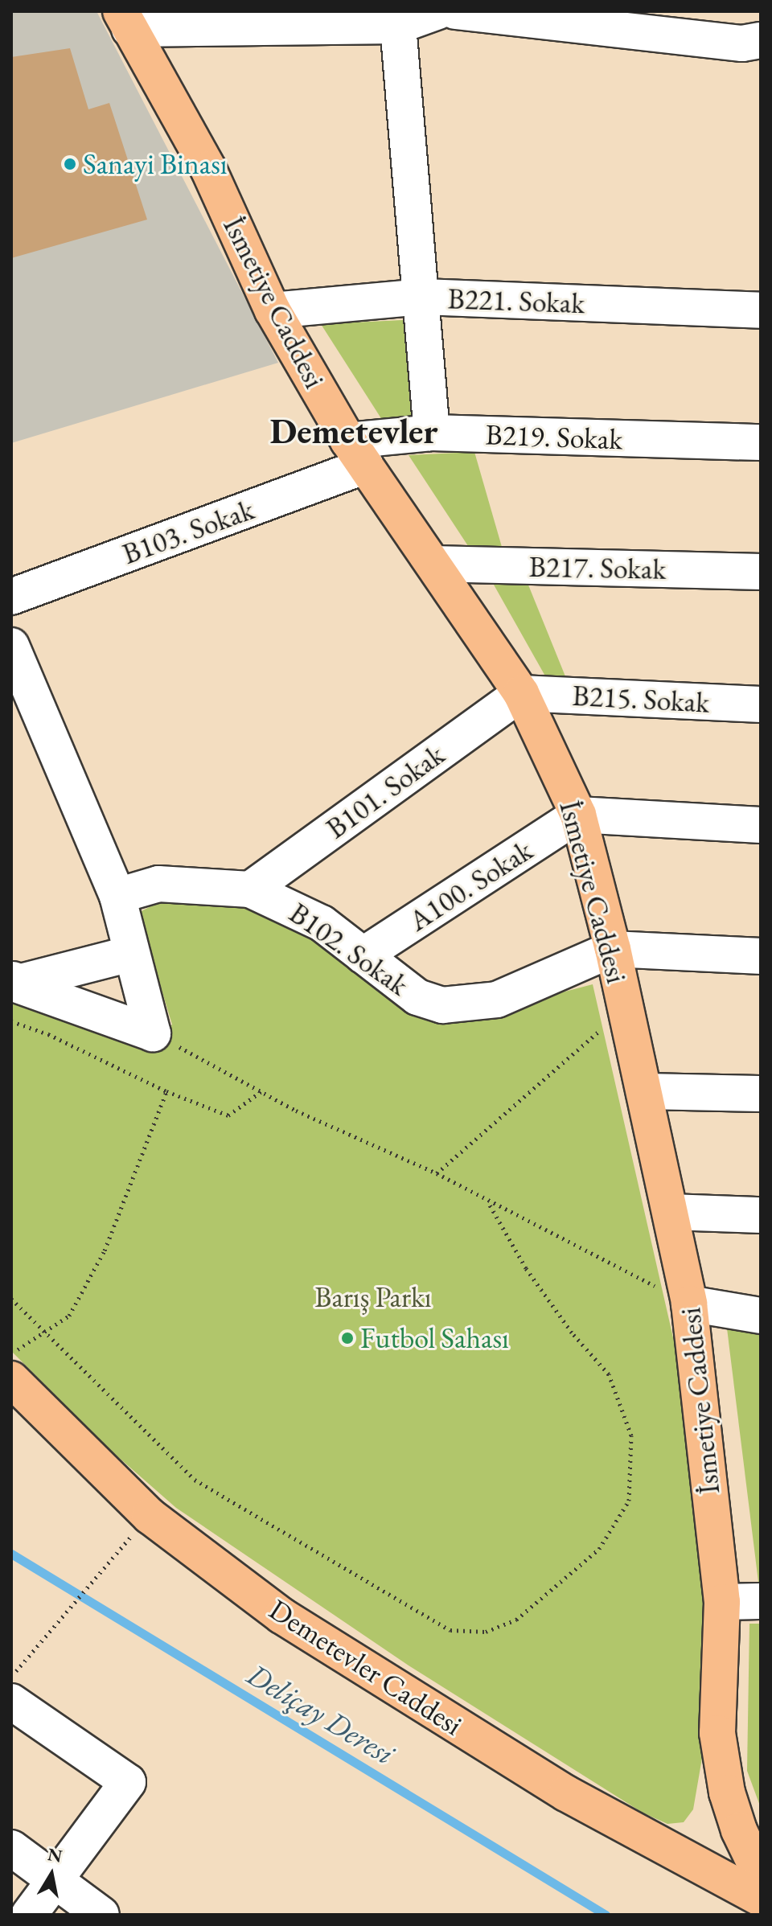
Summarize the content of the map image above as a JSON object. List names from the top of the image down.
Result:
{
  "streets": {
    "main road": ["İsmetiye Caddesi", "Demetevler Caddesi"],
    "street": [
      "B221. Sokak",
      "B219. Sokak",
      "B103. Sokak",
      "B217. Sokak",
      "B215. Sokak",
      "B101. Sokak",
      "A100. Sokak",
      "B102. Sokak"
    ]
  },
  "crossings": [
    ["B221. Sokak", "İsmetiye Caddesi"],
    ["İsmetiye Caddesi", "B219. Sokak"],
    ["İsmetiye Caddesi", "B103. Sokak"],
    ["İsmetiye Caddesi", "B217. Sokak"],
    ["İsmetiye Caddesi", "B215. Sokak"],
    ["İsmetiye Caddesi", "B101. Sokak"],
    ["İsmetiye Caddesi", "A100. Sokak"],
    ["İsmetiye Caddesi", "B102. Sokak"],
    ["B219. Sokak", "B103. Sokak"],
    ["B215. Sokak", "B101. Sokak"],
    ["B101. Sokak", "B102. Sokak"],
    ["A100. Sokak", "B102. Sokak"]
  ],
  "districts": ["Demetevler"],
  "water": ["Deliçay Deresi"],
  "parks": ["Barış Parkı"],
  "places": ["Sanayi Binası", "Futbol Sahası"],
  "north": "top"
}
